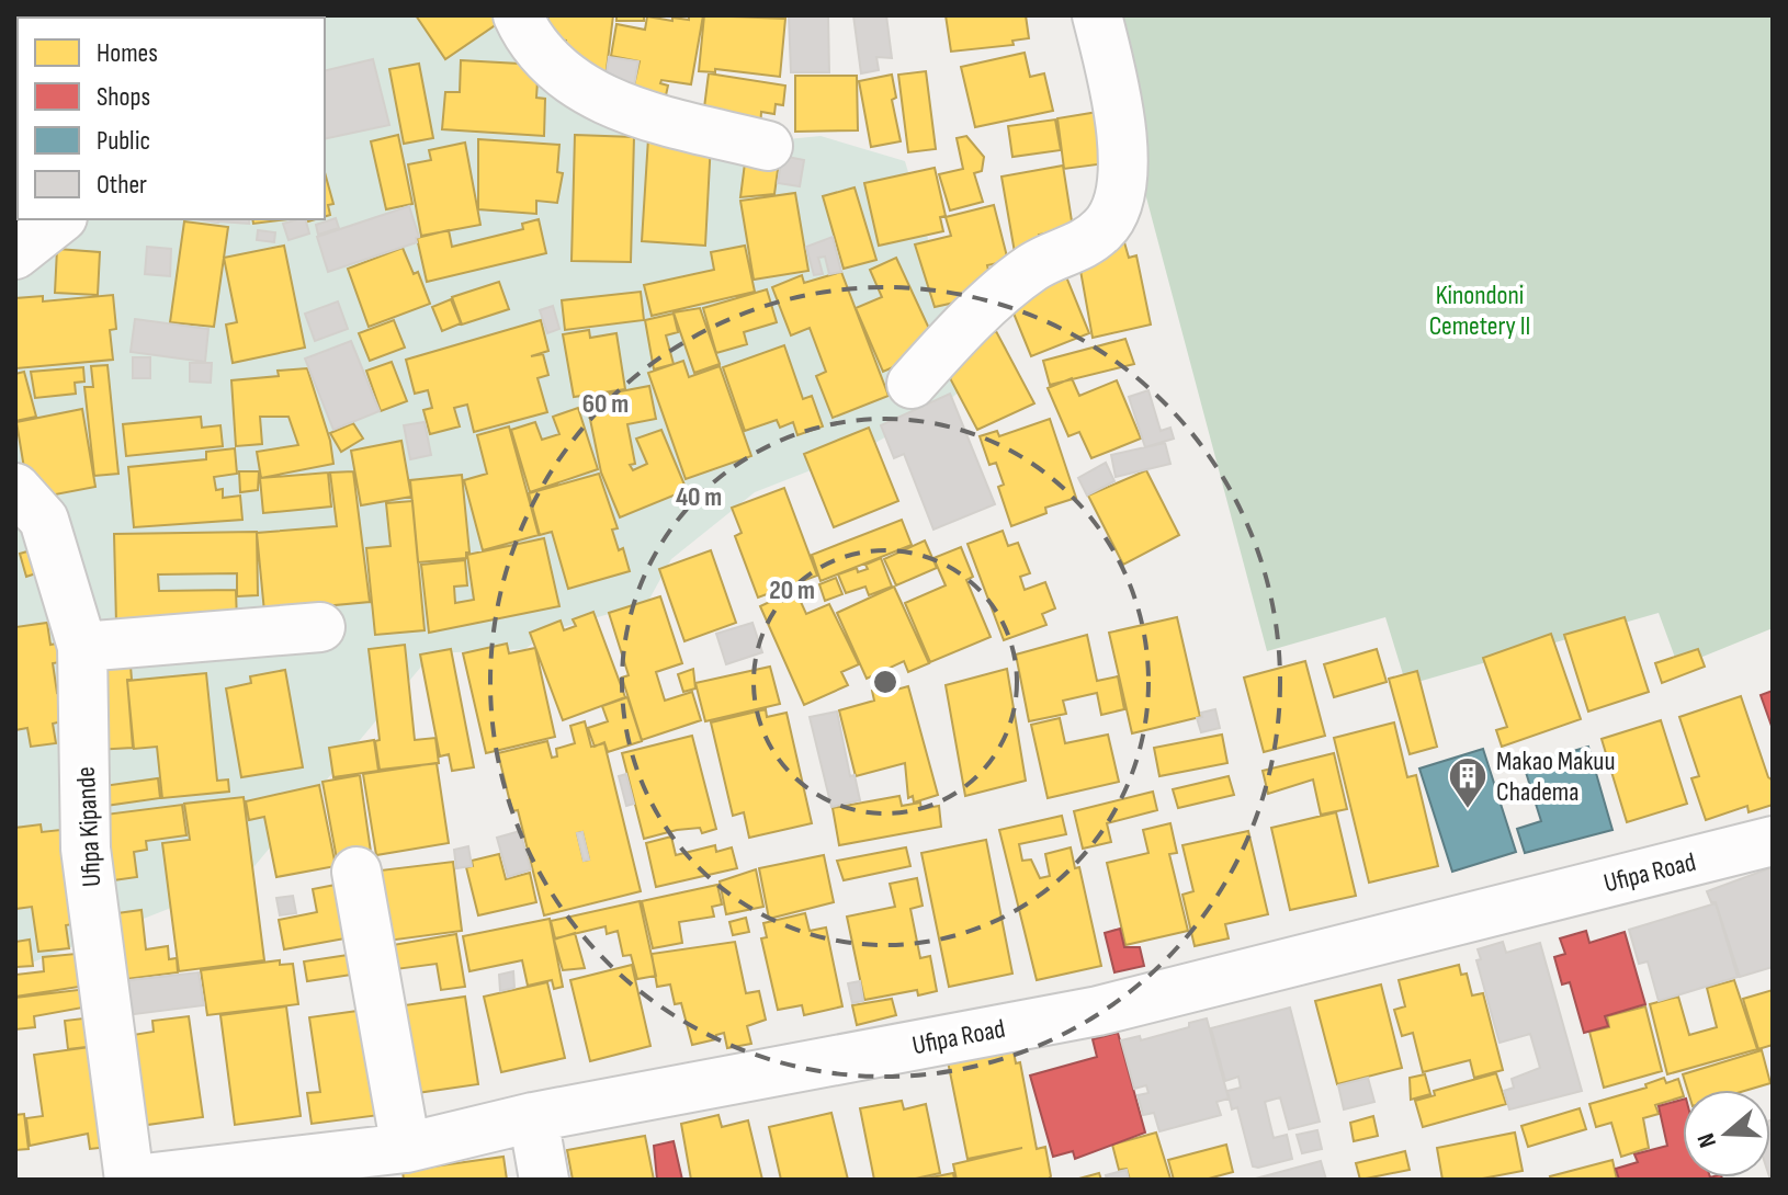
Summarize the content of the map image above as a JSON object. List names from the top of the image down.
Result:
{
  "streets": {
    "street": ["Ufipa Kipande", "Ufipa Road"]
  },
  "crossings": [
    ["Ufipa Kipande", "Ufipa Road"]
  ],
  "parks": ["Kinondoni Cemetery II"],
  "places": {
    "building": ["Makao Makuu Chadema"]
  },
  "legend": [
    "Homes",
    "Shops",
    "Public",
    "Other"
  ],
  "north": "left",
  "rings": ["60 m", "40 m", "20 m"]
}
